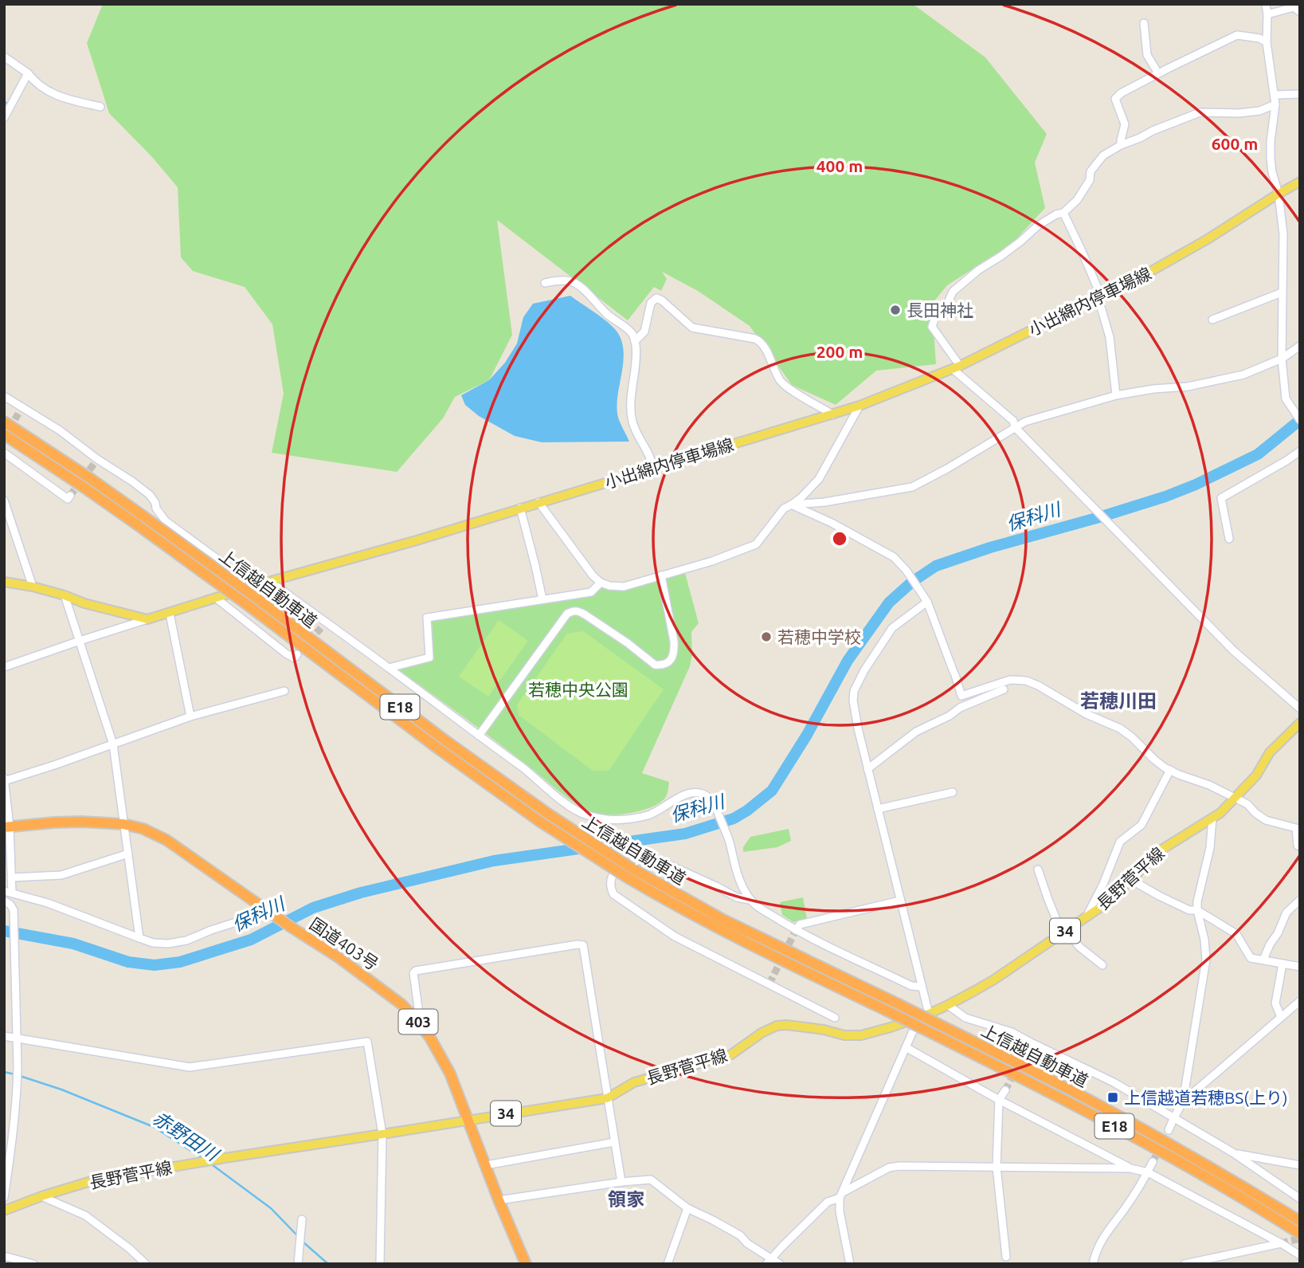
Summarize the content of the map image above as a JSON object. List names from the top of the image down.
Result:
{
  "streets": {
    "highway": [
      "上信越自動車道",
      "E18",
      "国道403号",
      "403"
    ],
    "main road": ["小出綿内停車場線", "長野菅平線", "34"]
  },
  "crossings": [
    ["小出綿内停車場線", "上信越自動車道"],
    ["長野菅平線", "国道403号"]
  ],
  "districts": ["若穂川田", "領家"],
  "water": ["保科川", "赤野田川"],
  "parks": ["若穂中央公園"],
  "places": {
    "other": ["長田神社", "若穂中学校"],
    "transit": ["上信越道若穂BS(上り)"]
  },
  "rings": ["600 m", "400 m", "200 m"]
}
